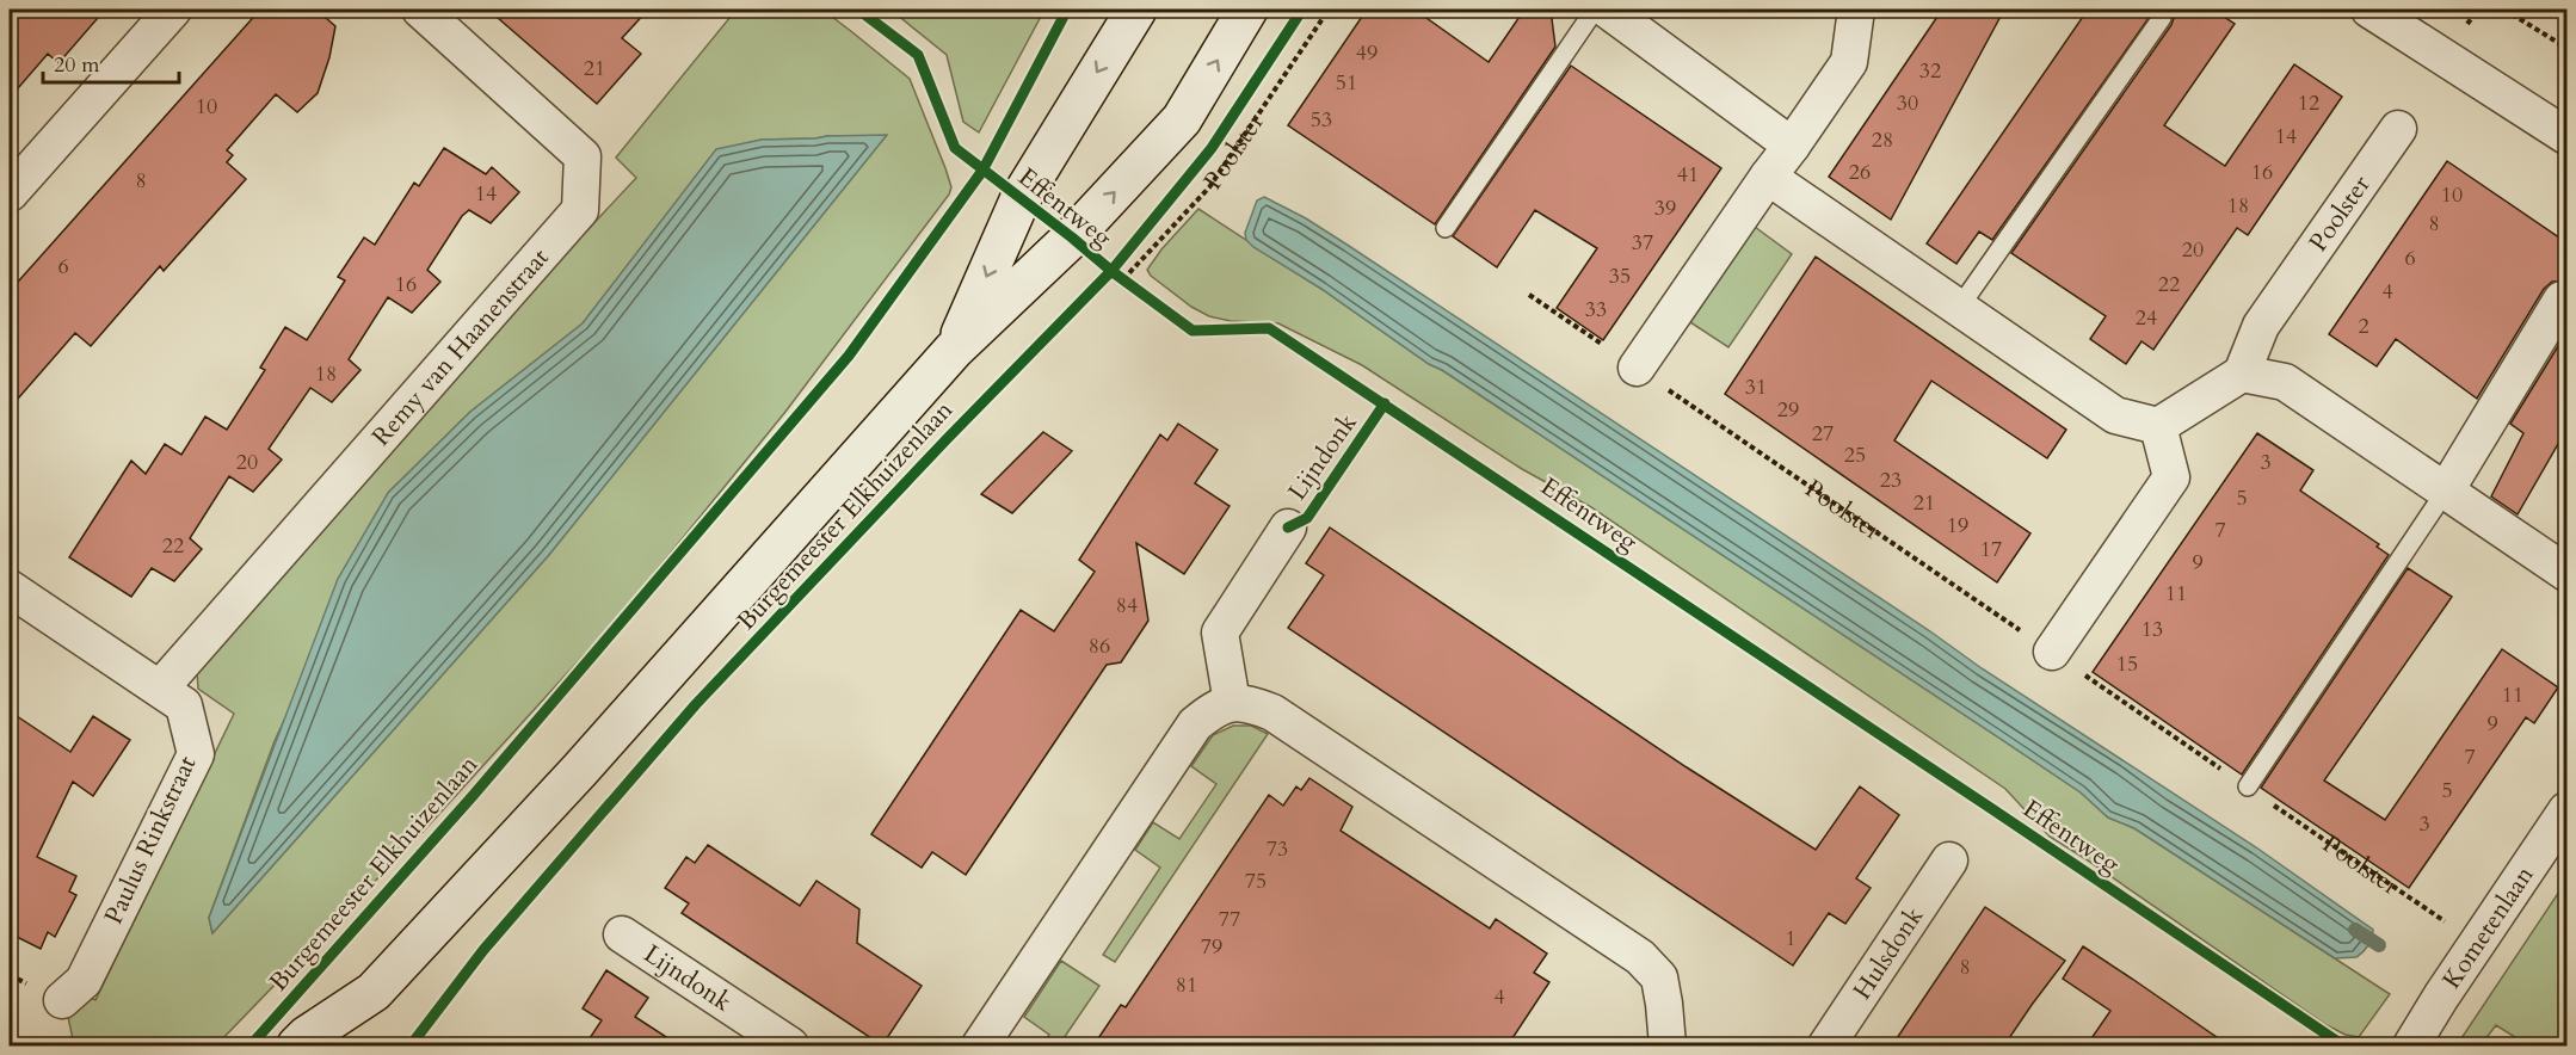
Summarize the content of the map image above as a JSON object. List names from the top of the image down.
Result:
{
  "streets": {
    "street": [
      "Poolster",
      "Remy van Haanenstraat",
      "Lijndonk",
      "Burgemeester Elkhuizenlaan",
      "Paulus Rinkstraat",
      "Kometenlaan",
      "Hulsdonk"
    ],
    "cycle path": ["Effentweg"]
  },
  "crossings": [
    ["Poolster", "Effentweg"],
    ["Poolster", "Kometenlaan"],
    ["Effentweg", "Burgemeester Elkhuizenlaan"],
    ["Remy van Haanenstraat", "Paulus Rinkstraat"]
  ],
  "house_numbers": [
    "49",
    "21",
    "32",
    "51",
    "30",
    "12",
    "10",
    "53",
    "14",
    "28",
    "26",
    "16",
    "41",
    "8",
    "14",
    "10",
    "18",
    "39",
    "8",
    "37",
    "20",
    "6",
    "6",
    "35",
    "16",
    "22",
    "4",
    "33",
    "24",
    "2",
    "18",
    "31",
    "29",
    "27",
    "25",
    "20",
    "3",
    "23",
    "5",
    "21",
    "19",
    "7",
    "22",
    "17",
    "9",
    "11",
    "84",
    "13",
    "86",
    "15",
    "11",
    "9",
    "7",
    "5",
    "3",
    "73",
    "75",
    "77",
    "1",
    "79",
    "8",
    "81",
    "4"
  ],
  "scale_bar": "20 m"
}
